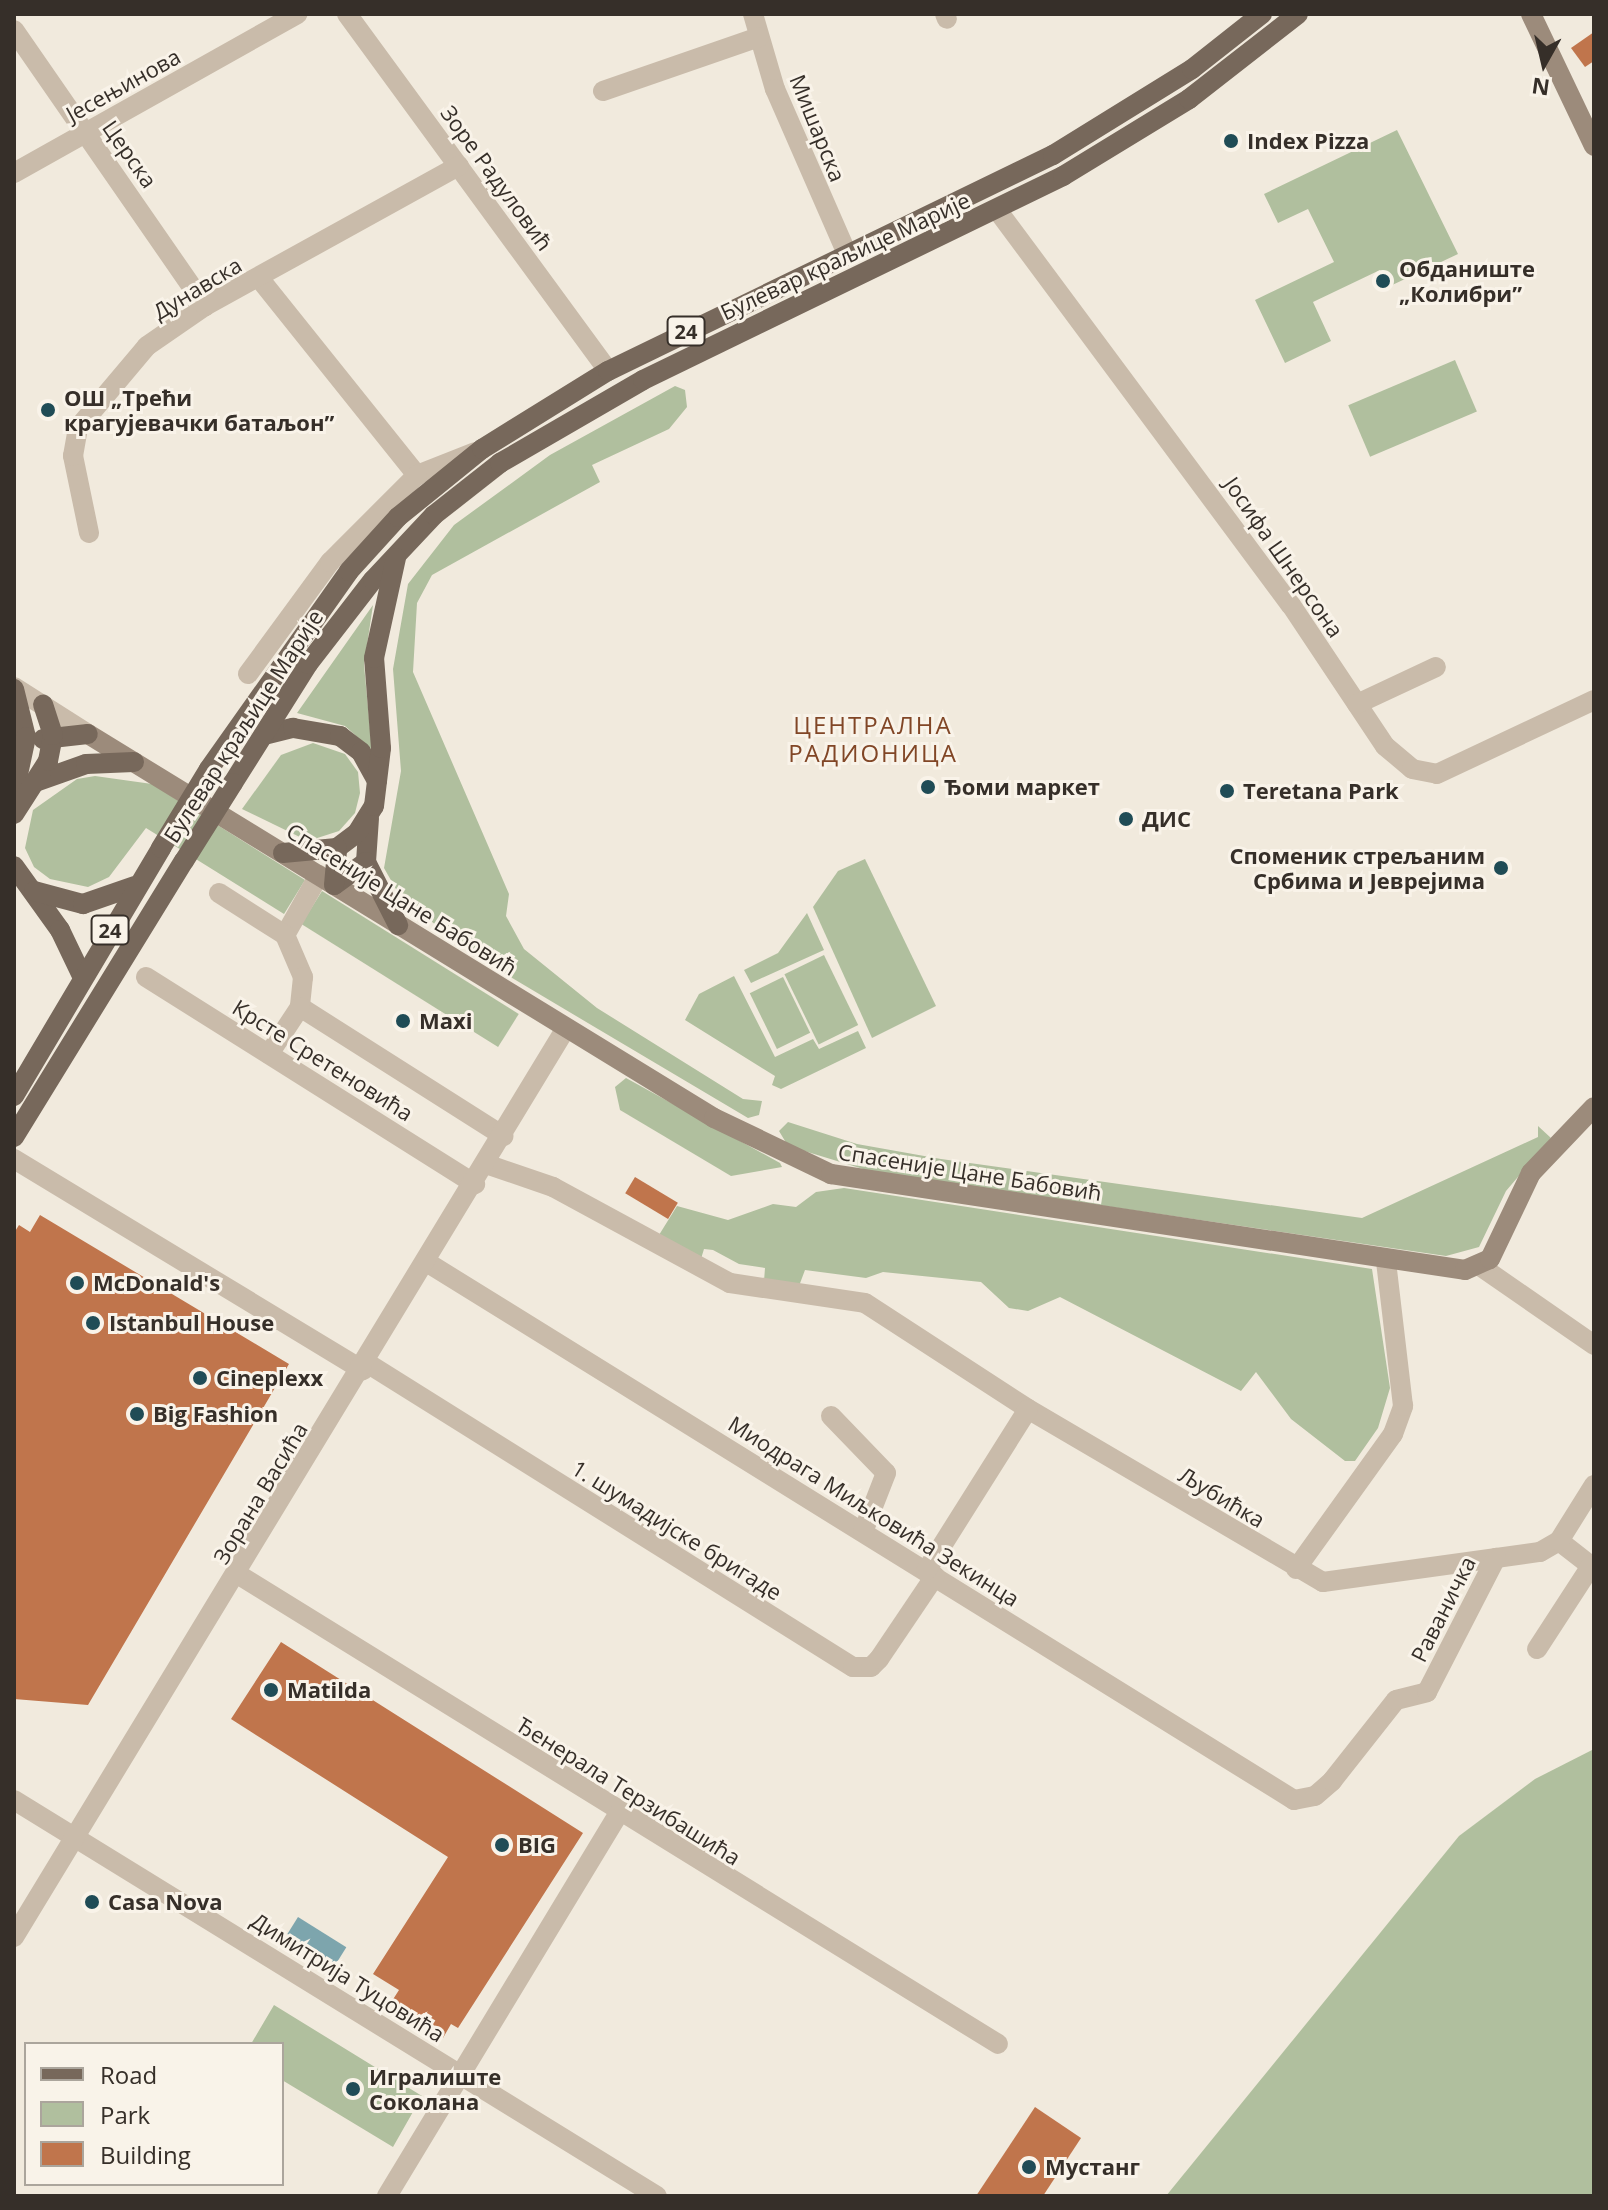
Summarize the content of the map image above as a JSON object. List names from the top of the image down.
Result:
{
  "streets": {
    "main road": ["Булевар краљице Марије", "24"],
    "street": [
      "Јесењинова",
      "Мишарска",
      "Церска",
      "Зоре Радуловић",
      "Дунавска",
      "Јосифа Шнерсона",
      "Спасеније Цане Бабовић",
      "Крсте Сретеновића",
      "Зорана Васића",
      "Љубићка",
      "Миодрага Миљковића Зекинца",
      "1. шумадијске бригаде",
      "Раваничка",
      "Ђенерала Терзибашића",
      "Димитрија Туцовића"
    ]
  },
  "crossings": [
    ["Јесењинова", "Церска"],
    ["Мишарска", "Булевар краљице Марије"],
    ["Церска", "Дунавска"],
    ["Зоре Радуловић", "Булевар краљице Марије"],
    ["Зоре Радуловић", "Дунавска"],
    ["Булевар краљице Марије", "Јосифа Шнерсона"],
    ["Спасеније Цане Бабовић", "Зорана Васића"],
    ["Крсте Сретеновића", "Зорана Васића"],
    ["Зорана Васића", "Љубићка"],
    ["Зорана Васића", "Миодрага Миљковића Зекинца"],
    ["Зорана Васића", "1. шумадијске бригаде"],
    ["Зорана Васића", "Ђенерала Терзибашића"],
    ["Зорана Васића", "Димитрија Туцовића"],
    ["Љубићка", "Раваничка"],
    ["Миодрага Миљковића Зекинца", "1. шумадијске бригаде"],
    ["Миодрага Миљковића Зекинца", "Раваничка"]
  ],
  "districts": ["ЦЕНТРАЛНА РАДИОНИЦА"],
  "places": [
    "Index Pizza",
    "Обданиште „Колибри”",
    "ОШ „Трећи крагујевачки батаљон”",
    "Ђоми маркет",
    "Teretana Park",
    "ДИС",
    "Споменик стрељаним Србима и Јеврејима",
    "Maxi",
    "McDonald's",
    "Istanbul House",
    "Cineplexx",
    "Big Fashion",
    "Matilda",
    "BIG",
    "Casa Nova",
    "Игралиште Соколана",
    "Мустанг"
  ],
  "legend": ["Road", "Park", "Building"],
  "north": "bottom"
}
